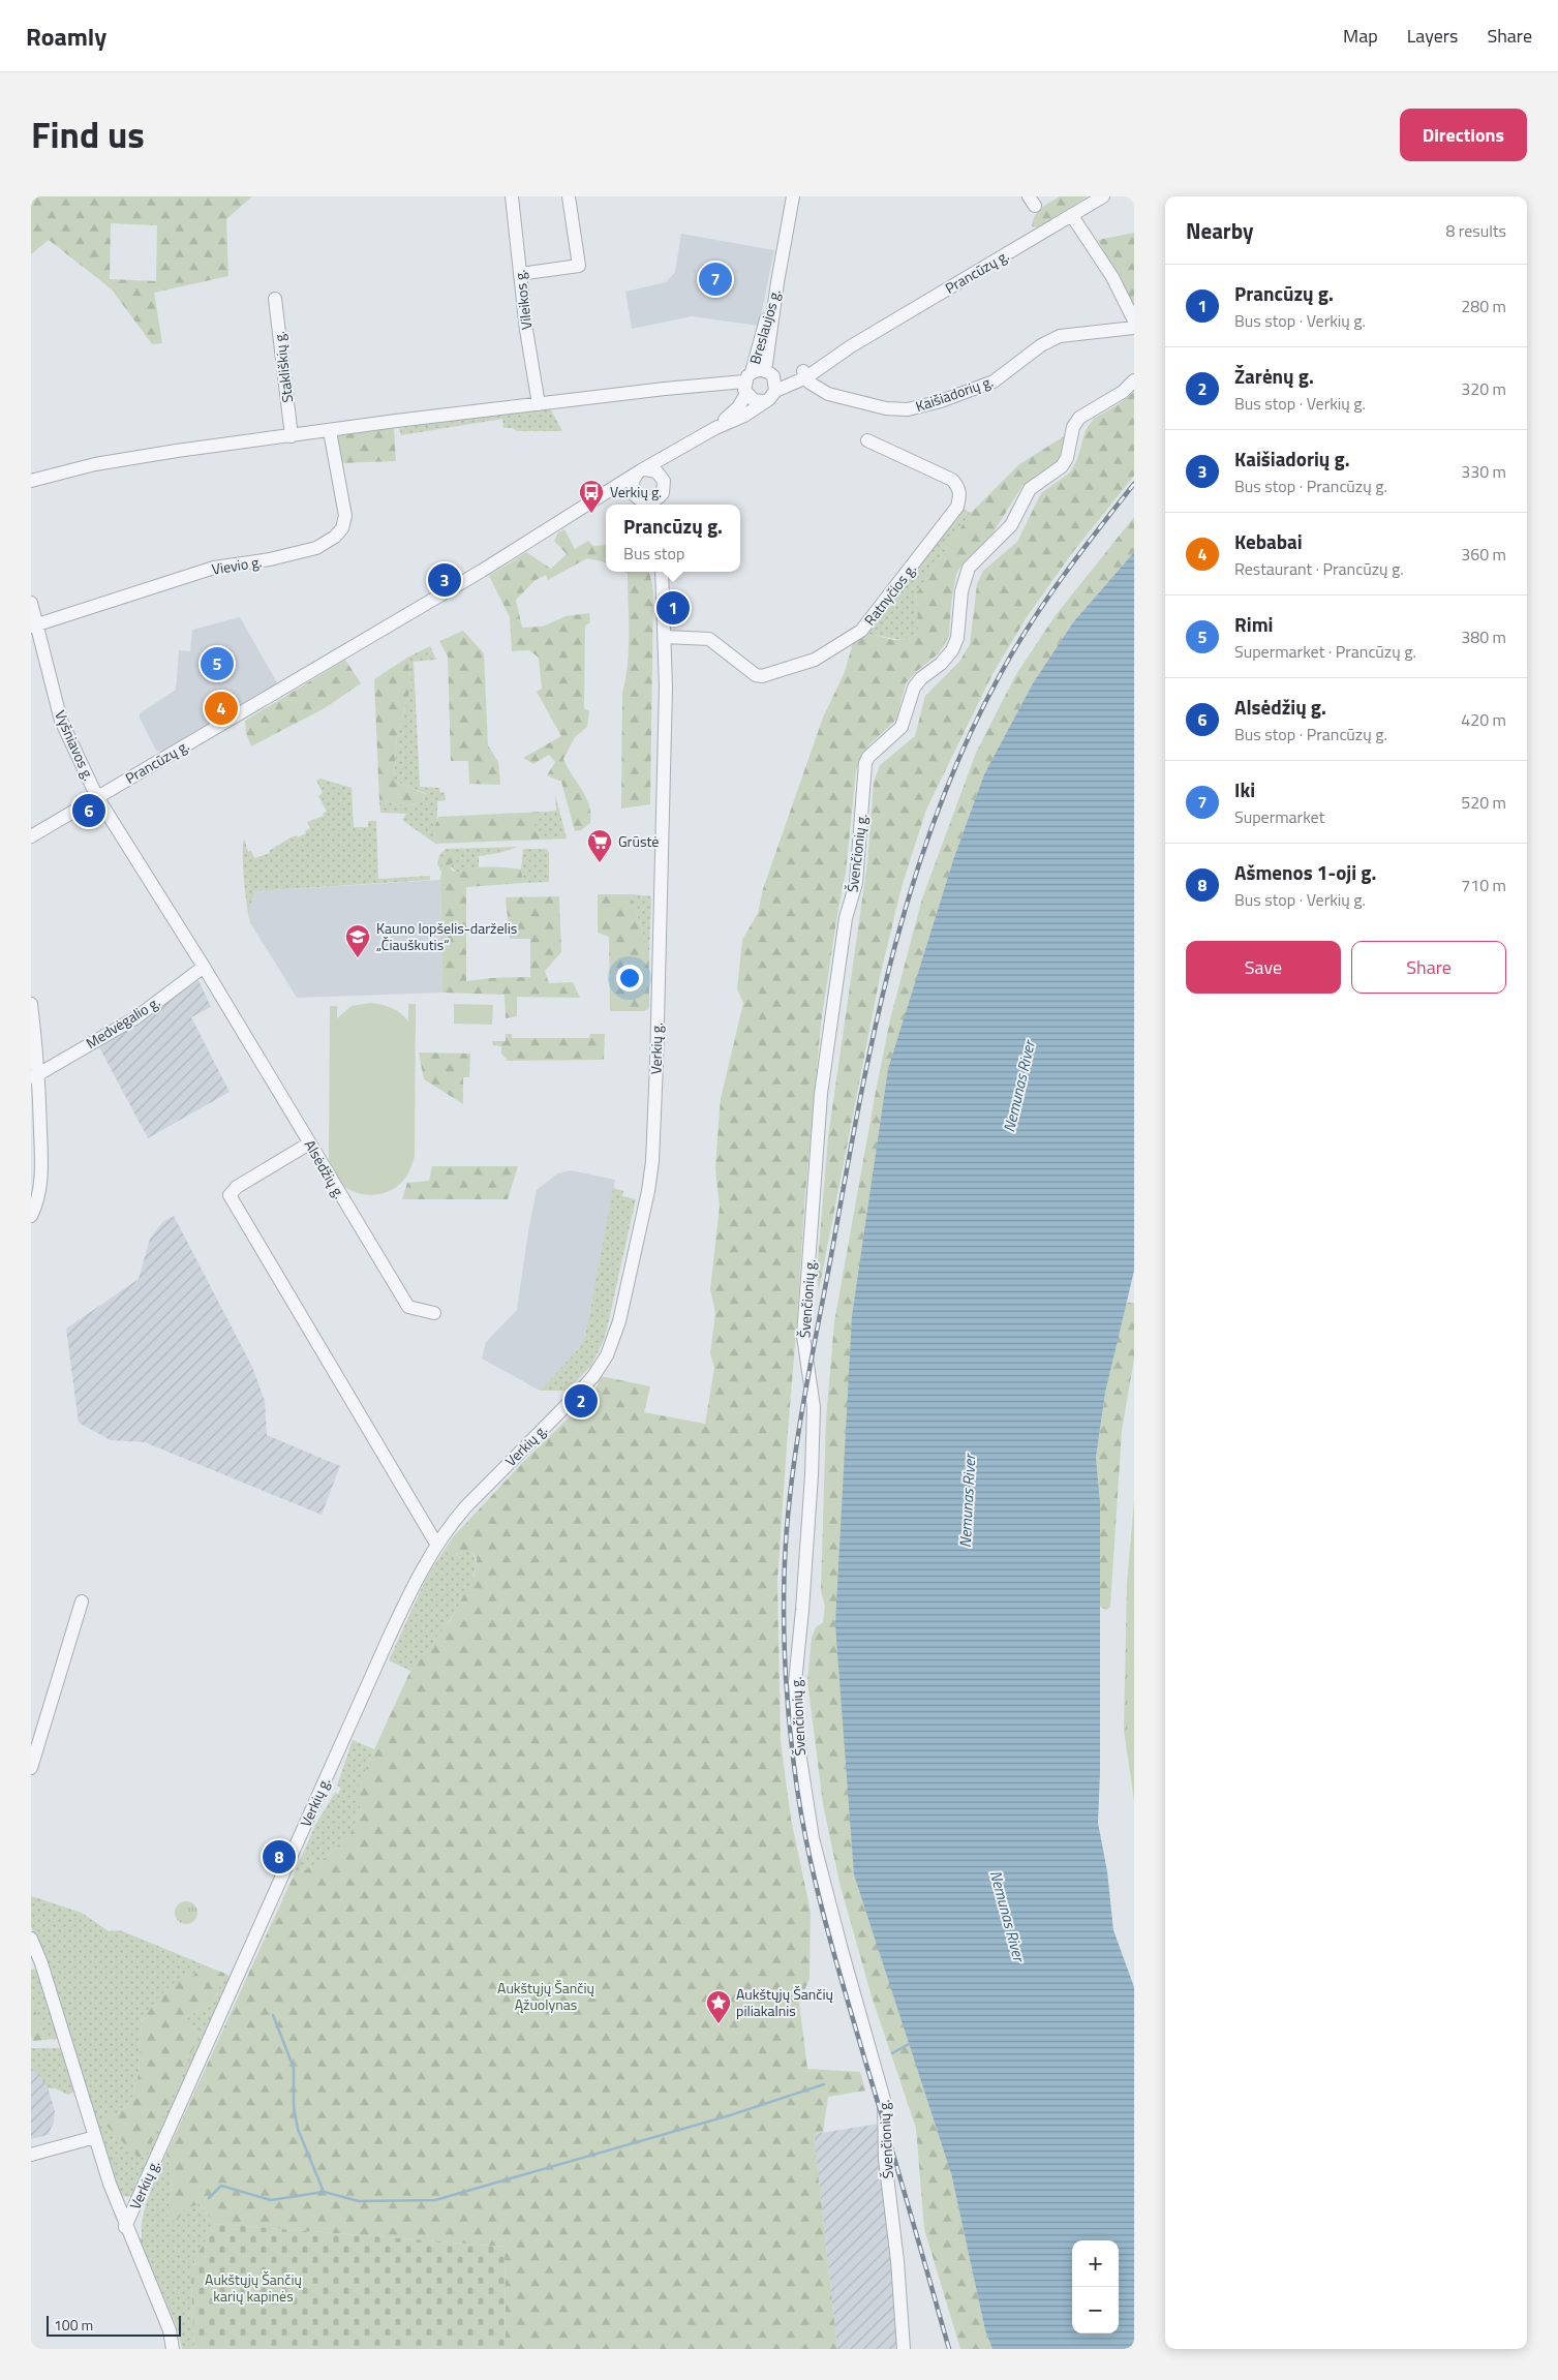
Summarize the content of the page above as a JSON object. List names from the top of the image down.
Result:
{
  "streets": {
    "street": [
      "Prancūzų g.",
      "Vileikos g.",
      "Breslaujos g.",
      "Stakliškių g.",
      "Kaišiadorių g.",
      "Vievio g.",
      "Ratnyčios g.",
      "Vyšniavos g.",
      "Švenčionių g.",
      "Medvėgalio g.",
      "Verkių g.",
      "Alsėdžių g."
    ]
  },
  "crossings": [
    ["Prancūzų g.", "Breslaujos g."],
    ["Prancūzų g.", "Kaišiadorių g."],
    ["Prancūzų g.", "Vyšniavos g."],
    ["Prancūzų g.", "Alsėdžių g."],
    ["Vievio g.", "Vyšniavos g."],
    ["Ratnyčios g.", "Verkių g."],
    ["Vyšniavos g.", "Alsėdžių g."],
    ["Medvėgalio g.", "Alsėdžių g."]
  ],
  "water": ["Nemunas River"],
  "parks": ["Aukštųjų Šančių Ąžuolynas", "Aukštųjų Šančių karių kapinės"],
  "places": {
    "bus stop": ["Verkių g."],
    "supermarket": ["Grūstė"],
    "school or university": ["Kauno lopšelis-darželis „Čiauškutis“"],
    "place": ["Aukštųjų Šančių piliakalnis"]
  },
  "scale_bar": "100 m",
  "page": {
    "header": "Roamly",
    "nav": ["Map", "Layers", "Share"],
    "title": "Find us",
    "buttons": [
      "Directions",
      ["Save", "Share"]
    ],
    "heading": ["Nearby", "8 results"],
    "pins": [
      "7",
      "3",
      "1",
      "5",
      "4",
      "6",
      "2",
      "8"
    ],
    "list": [
      {
        "mark": "1",
        "name": "Prancūzų g.",
        "note": "Bus stop · Verkių g.",
        "value": "280 m"
      },
      {
        "mark": "2",
        "name": "Žarėnų g.",
        "note": "Bus stop · Verkių g.",
        "value": "320 m"
      },
      {
        "mark": "3",
        "name": "Kaišiadorių g.",
        "note": "Bus stop · Prancūzų g.",
        "value": "330 m"
      },
      {
        "mark": "4",
        "name": "Kebabai",
        "note": "Restaurant · Prancūzų g.",
        "value": "360 m"
      },
      {
        "mark": "5",
        "name": "Rimi",
        "note": "Supermarket · Prancūzų g.",
        "value": "380 m"
      },
      {
        "mark": "6",
        "name": "Alsėdžių g.",
        "note": "Bus stop · Prancūzų g.",
        "value": "420 m"
      },
      {
        "mark": "7",
        "name": "Iki",
        "note": "Supermarket",
        "value": "520 m"
      },
      {
        "mark": "8",
        "name": "Ašmenos 1-oji g.",
        "note": "Bus stop · Verkių g.",
        "value": "710 m"
      }
    ],
    "popup": ["Prancūzų g.", "Bus stop"],
    "map_buttons": ["+", "−"],
    "scale": "100 m"
  }
}
